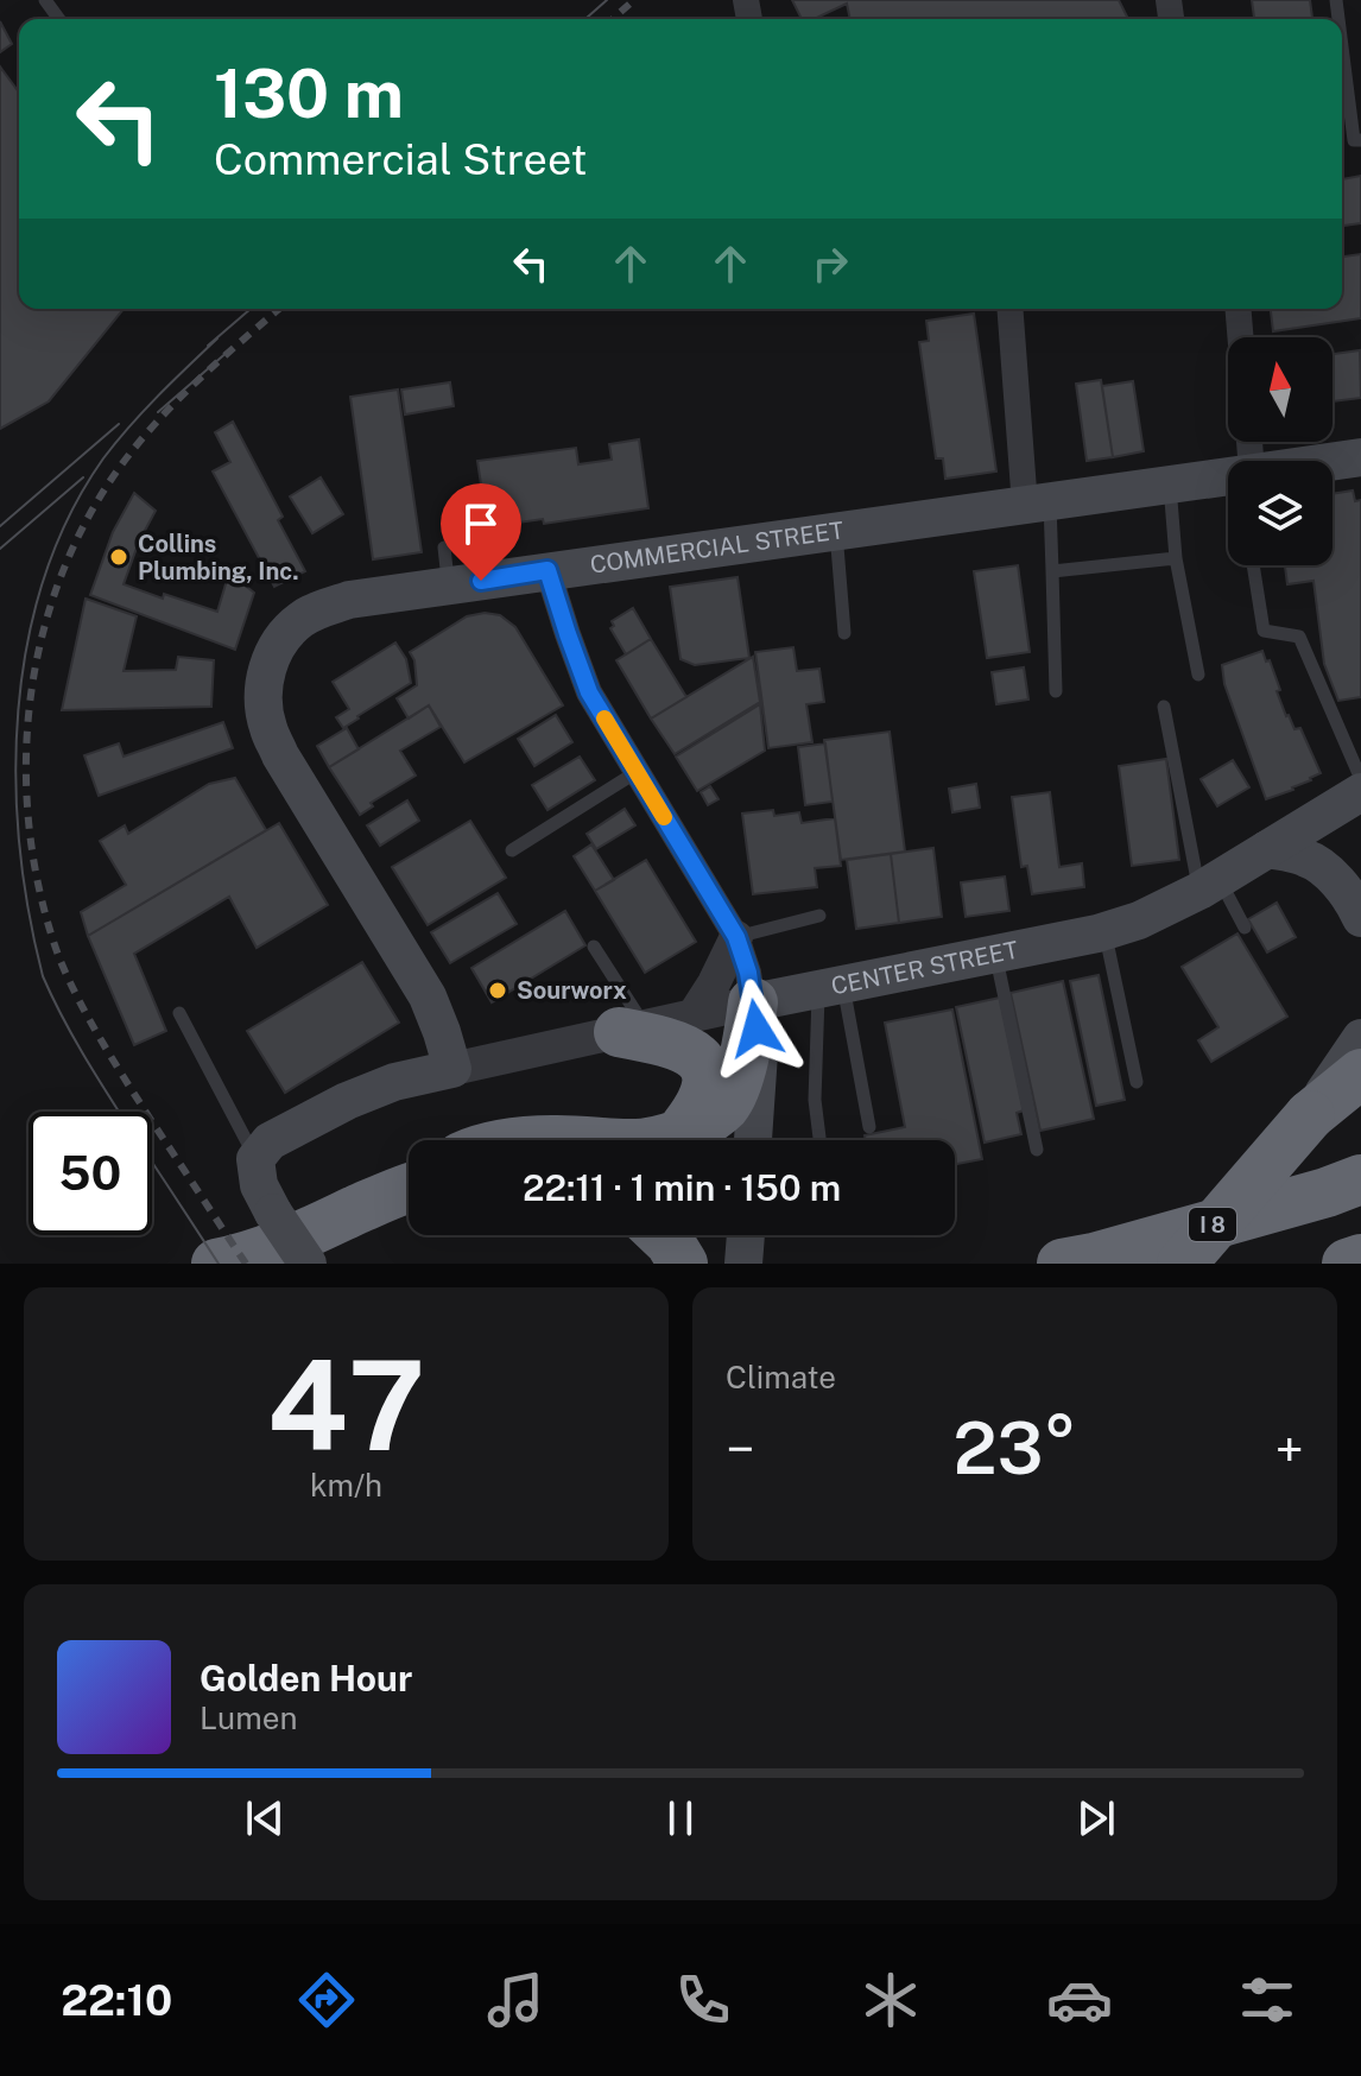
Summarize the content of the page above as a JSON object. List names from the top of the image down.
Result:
{
  "streets": {
    "highway": ["I 8"],
    "main road": ["COMMERCIAL STREET", "CENTER STREET"]
  },
  "crossings": [
    ["COMMERCIAL STREET", "CENTER STREET"]
  ],
  "places": ["Collins Plumbing, Inc.", "Sourworx"],
  "north": "top",
  "page": {
    "turn": ["130 m", "Commercial Street"],
    "limit": "50",
    "trip": "22:11 · 1 min · 150 m",
    "tile": [
      ["47", "km/h"],
      "Climate"
    ],
    "heat": ["−", "23°", "+"],
    "song": ["Golden Hour", "Lumen"],
    "tabs": "22:10"
  }
}
